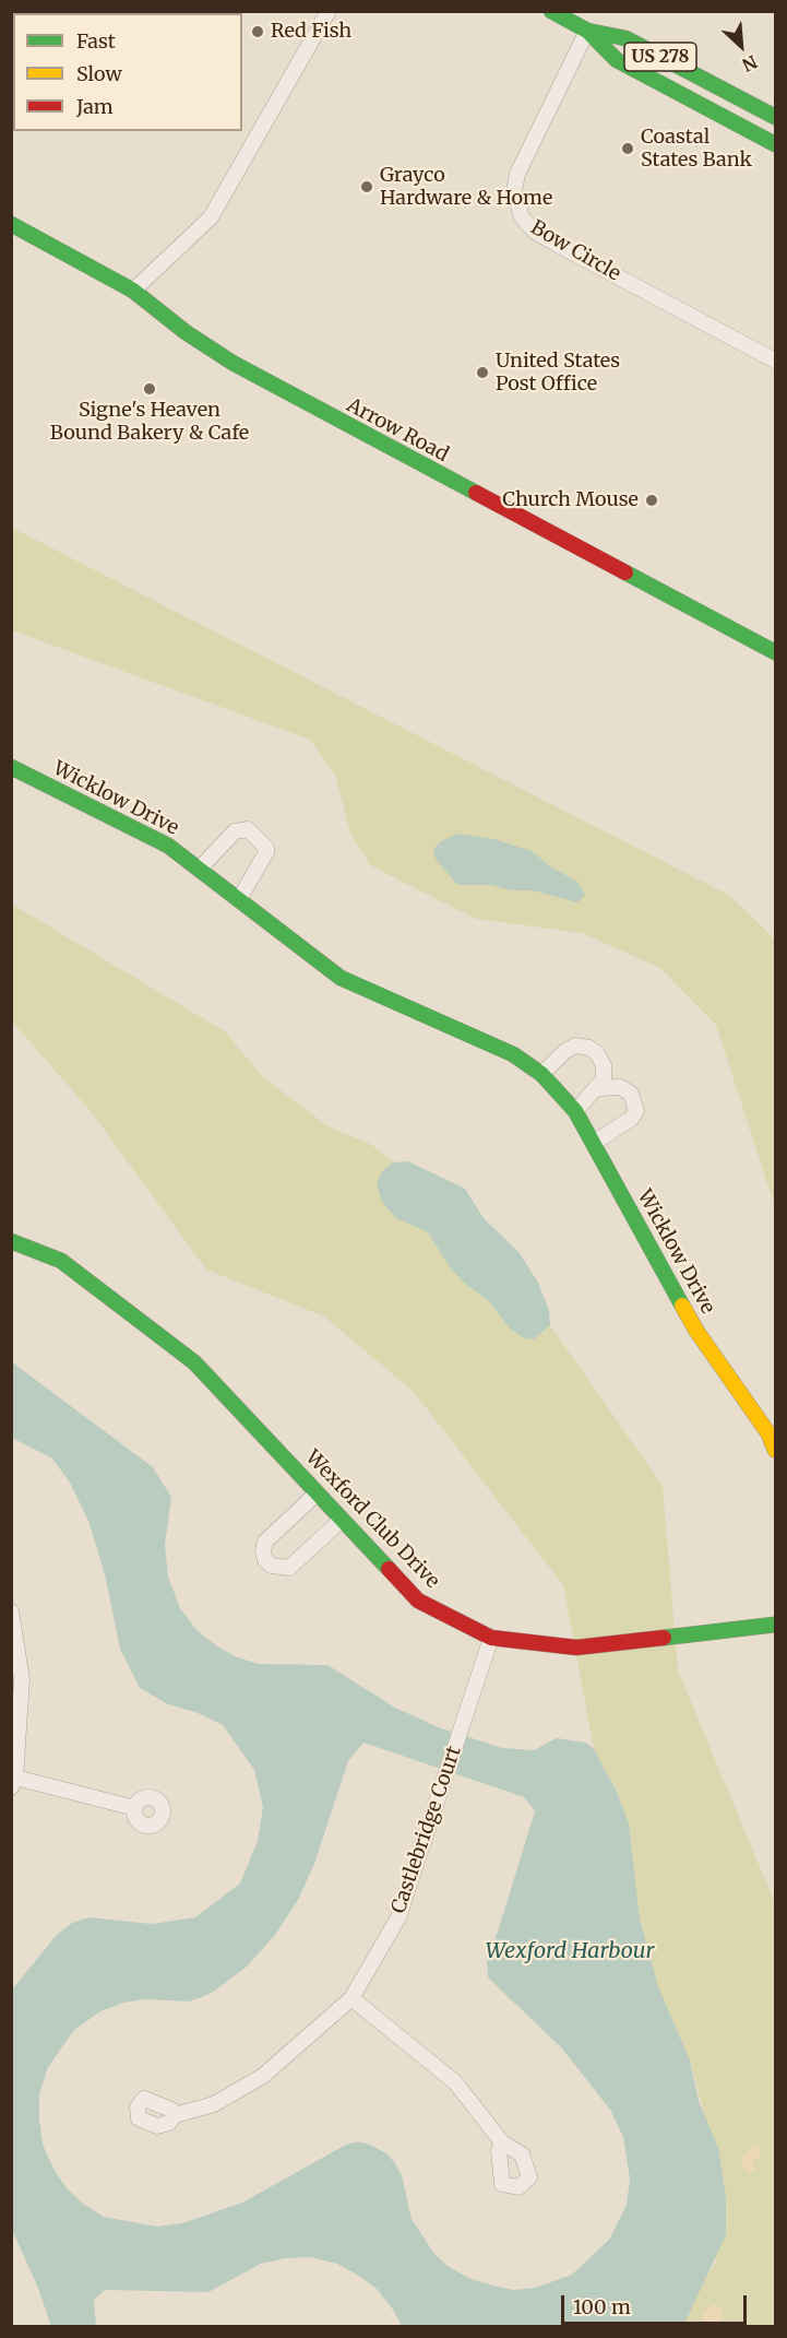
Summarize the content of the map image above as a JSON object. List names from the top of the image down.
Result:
{
  "streets": {
    "main road": [
      "US 278",
      "Arrow Road",
      "Wicklow Drive",
      "Wexford Club Drive"
    ],
    "street": ["Bow Circle", "Castlebridge Court"]
  },
  "crossings": [
    ["US 278", "Bow Circle"],
    ["Wexford Club Drive", "Castlebridge Court"]
  ],
  "water": ["Wexford Harbour"],
  "places": [
    "Red Fish",
    "Coastal States Bank",
    "Grayco Hardware & Home",
    "United States Post Office",
    "Signe's Heaven Bound Bakery & Cafe",
    "Church Mouse"
  ],
  "legend": ["Fast", "Slow", "Jam"],
  "scale_bar": "100 m",
  "north": "bottom right"
}
